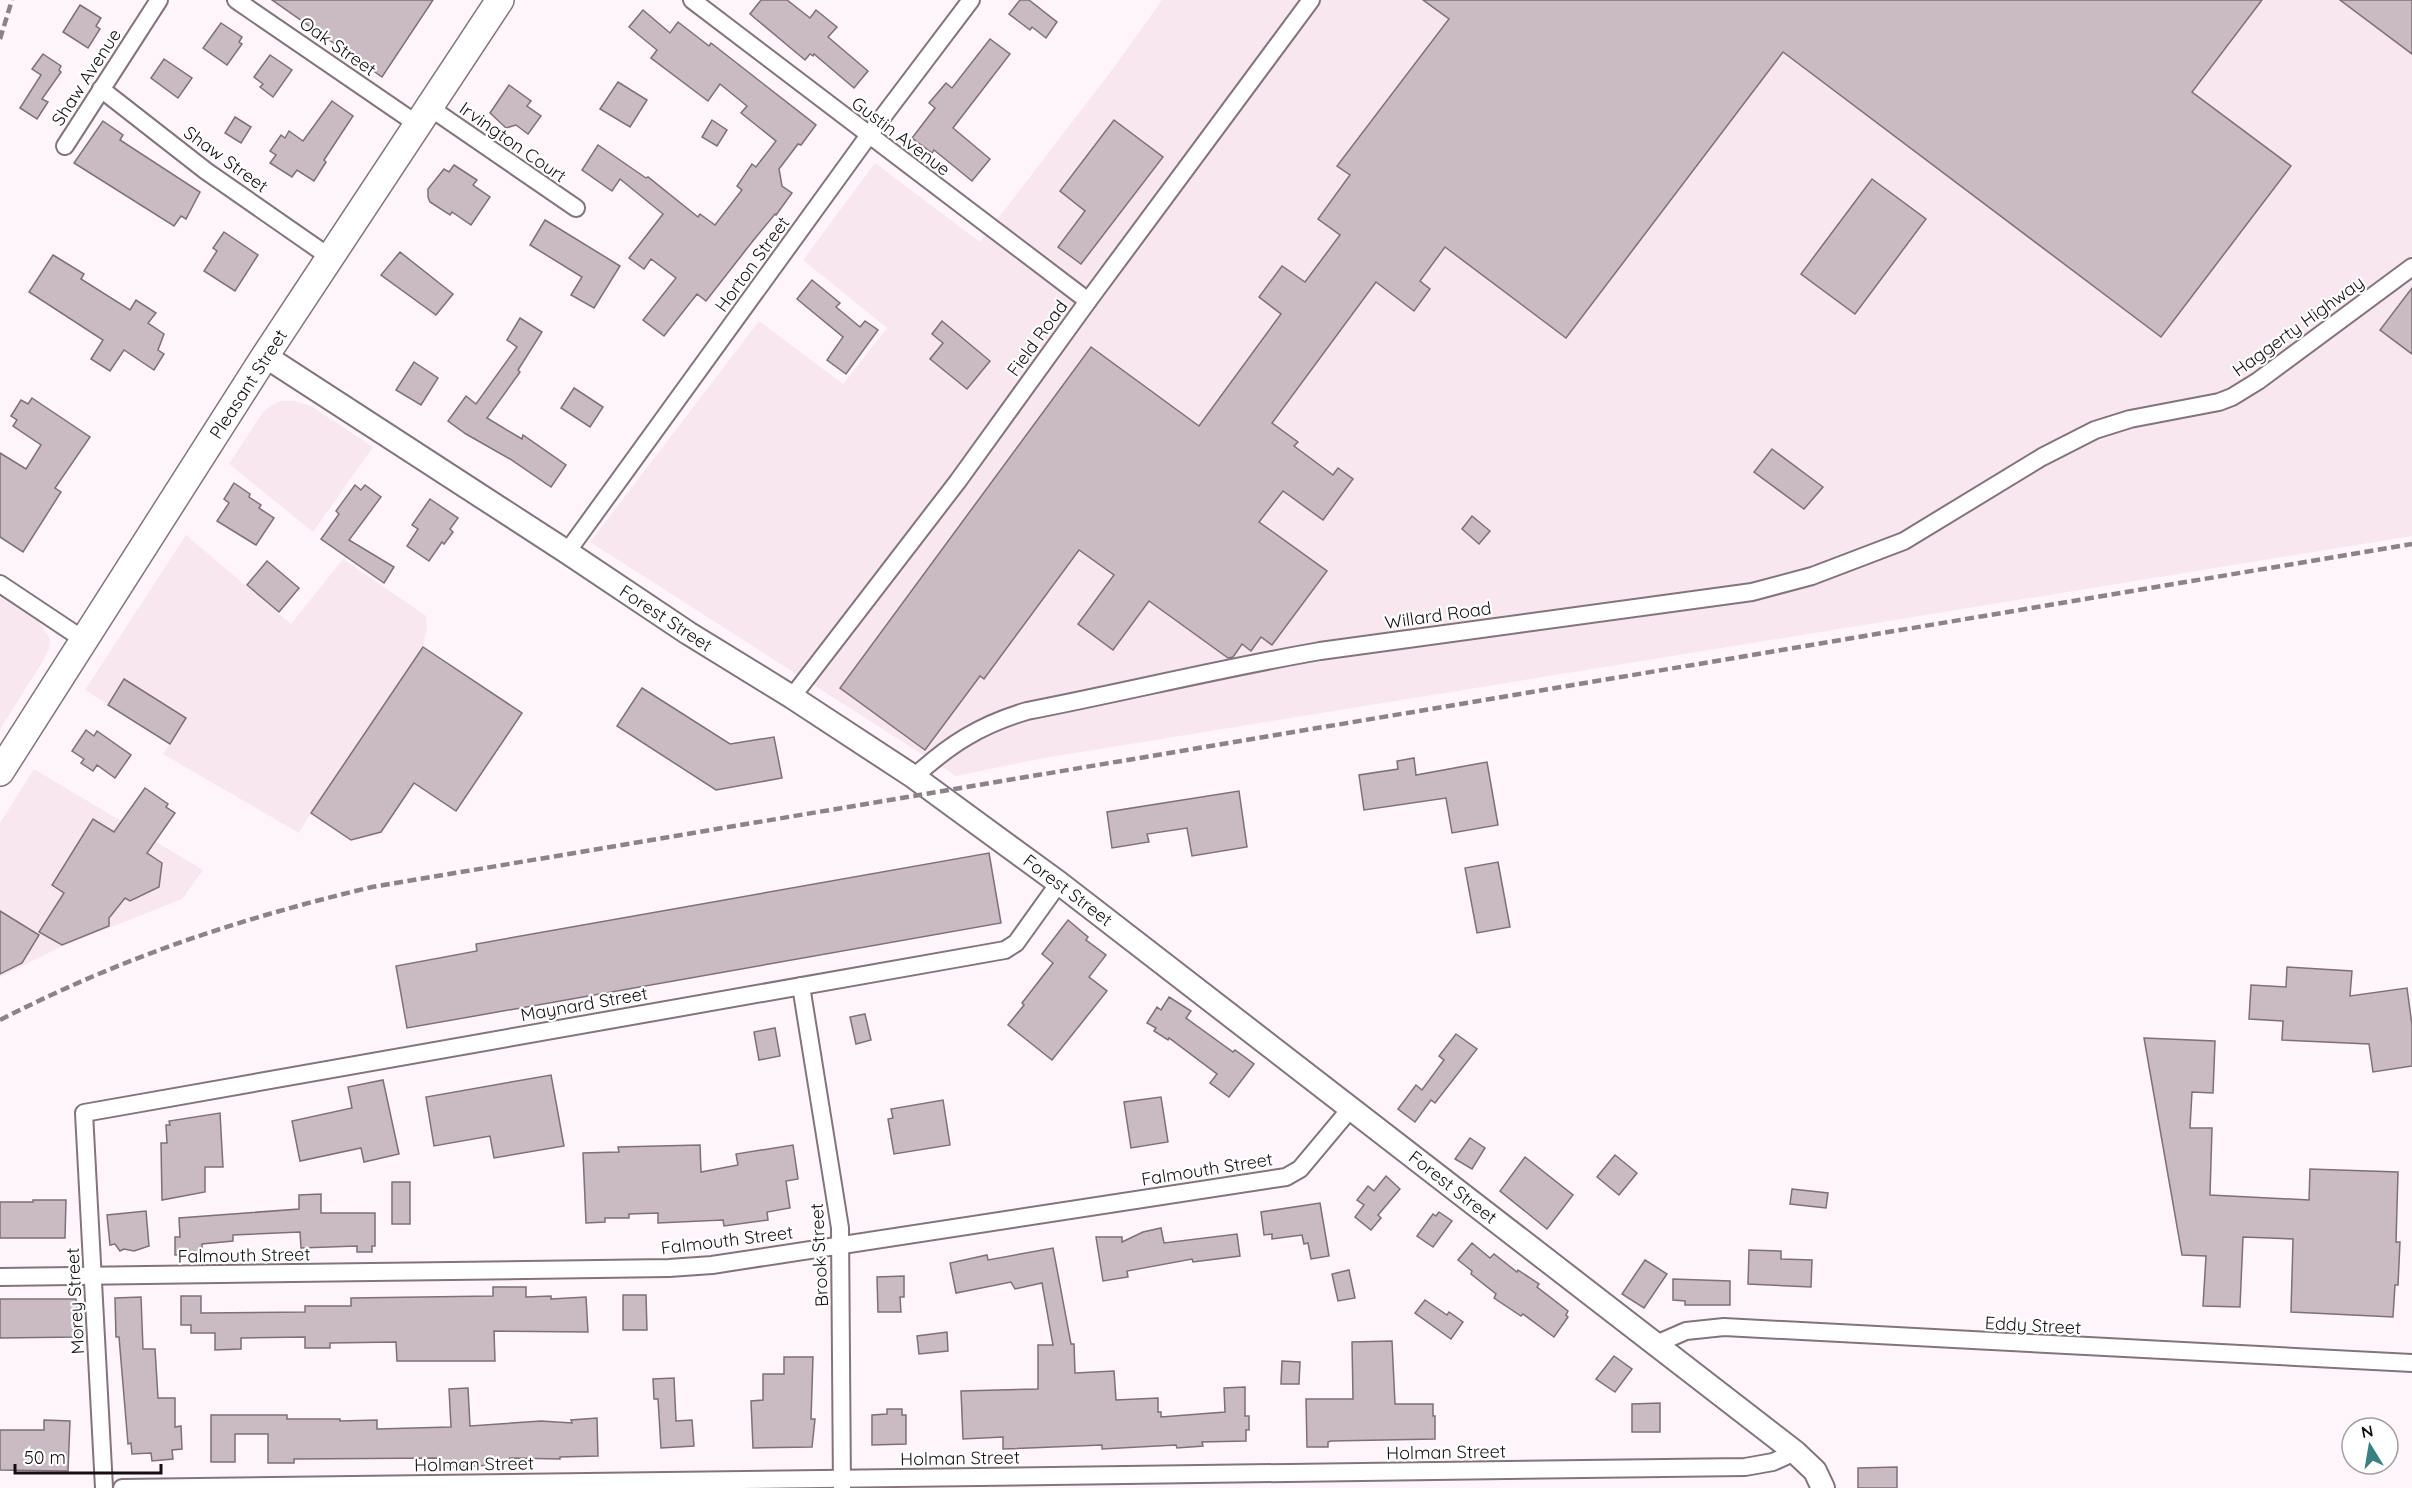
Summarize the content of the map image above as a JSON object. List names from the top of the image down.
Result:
{
  "streets": {
    "highway": ["Pleasant Street"],
    "main road": ["Forest Street"],
    "street": [
      "Oak Street",
      "Shaw Avenue",
      "Gustin Avenue",
      "Irvington Court",
      "Shaw Street",
      "Horton Street",
      "Haggerty Highway",
      "Field Road",
      "Willard Road",
      "Maynard Street",
      "Falmouth Street",
      "Brook Street",
      "Morey Street",
      "Eddy Street",
      "Holman Street"
    ]
  },
  "crossings": [
    ["Oak Street", "Irvington Court"],
    ["Oak Street", "Pleasant Street"],
    ["Shaw Avenue", "Shaw Street"],
    ["Gustin Avenue", "Horton Street"],
    ["Gustin Avenue", "Field Road"],
    ["Irvington Court", "Pleasant Street"],
    ["Shaw Street", "Pleasant Street"],
    ["Horton Street", "Forest Street"],
    ["Haggerty Highway", "Willard Road"],
    ["Field Road", "Forest Street"],
    ["Pleasant Street", "Forest Street"],
    ["Willard Road", "Forest Street"],
    ["Forest Street", "Maynard Street"],
    ["Forest Street", "Falmouth Street"],
    ["Forest Street", "Eddy Street"],
    ["Forest Street", "Holman Street"],
    ["Maynard Street", "Brook Street"],
    ["Maynard Street", "Morey Street"],
    ["Falmouth Street", "Brook Street"],
    ["Falmouth Street", "Morey Street"],
    ["Brook Street", "Holman Street"]
  ],
  "scale_bar": "50 m",
  "north": "top"
}
